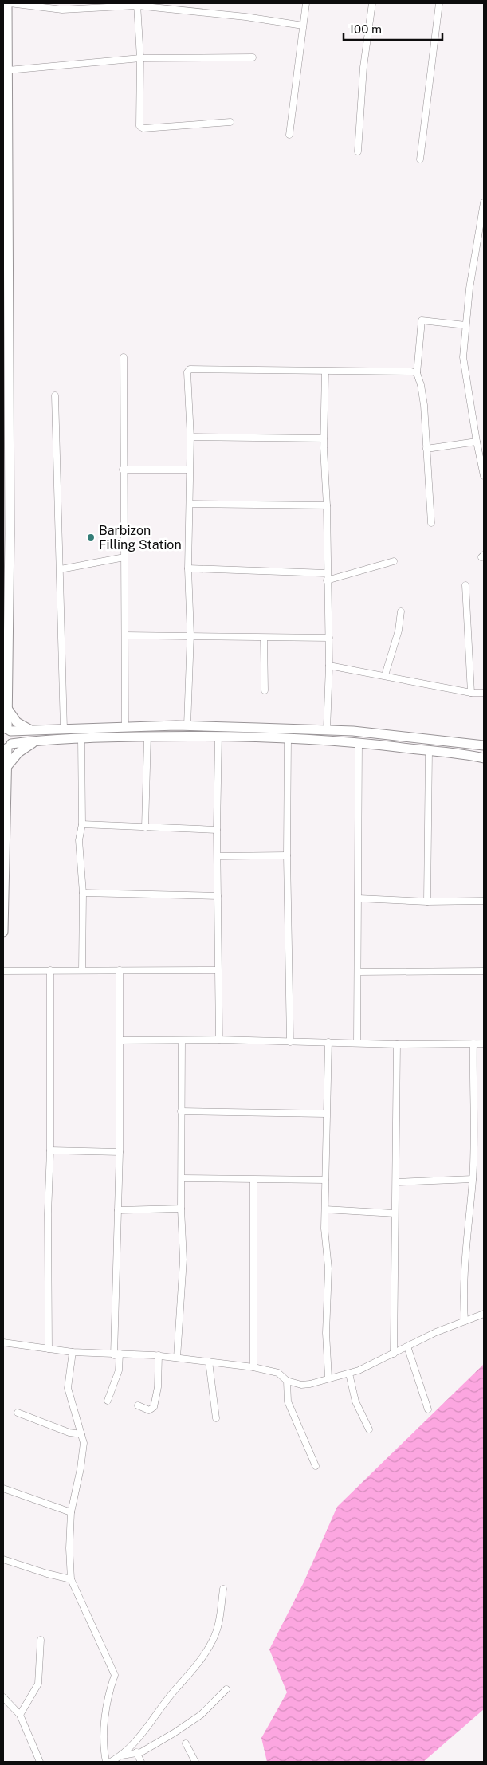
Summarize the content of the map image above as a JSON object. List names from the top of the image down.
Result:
{
  "places": ["Barbizon Filling Station"],
  "scale_bar": "100 m"
}
